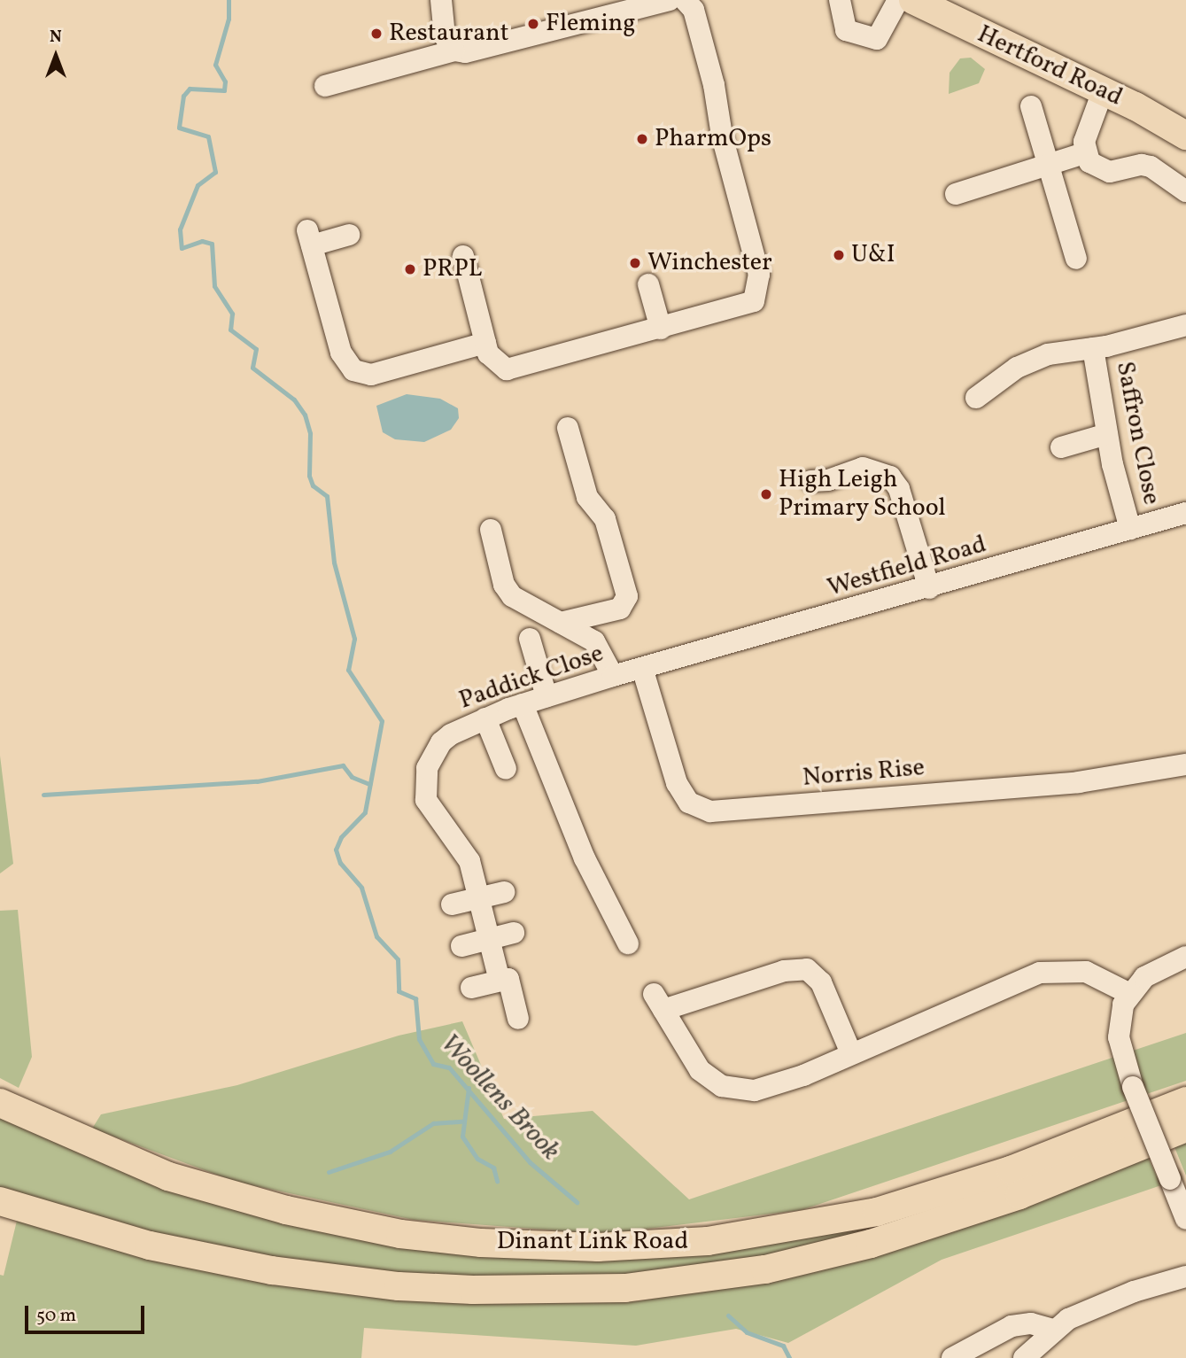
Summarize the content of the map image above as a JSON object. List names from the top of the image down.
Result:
{
  "streets": {
    "main road": ["Hertford Road", "Dinant Link Road"],
    "street": [
      "Saffron Close",
      "Westfield Road",
      "Paddick Close",
      "Norris Rise"
    ]
  },
  "crossings": [
    ["Saffron Close", "Westfield Road"],
    ["Westfield Road", "Paddick Close"],
    ["Westfield Road", "Norris Rise"],
    ["Paddick Close", "Norris Rise"]
  ],
  "water": ["Woollens Brook"],
  "places": [
    "Fleming",
    "Restaurant",
    "PharmOps",
    "U&I",
    "Winchester",
    "PRPL",
    "High Leigh Primary School"
  ],
  "scale_bar": "50 m",
  "north": "top"
}
